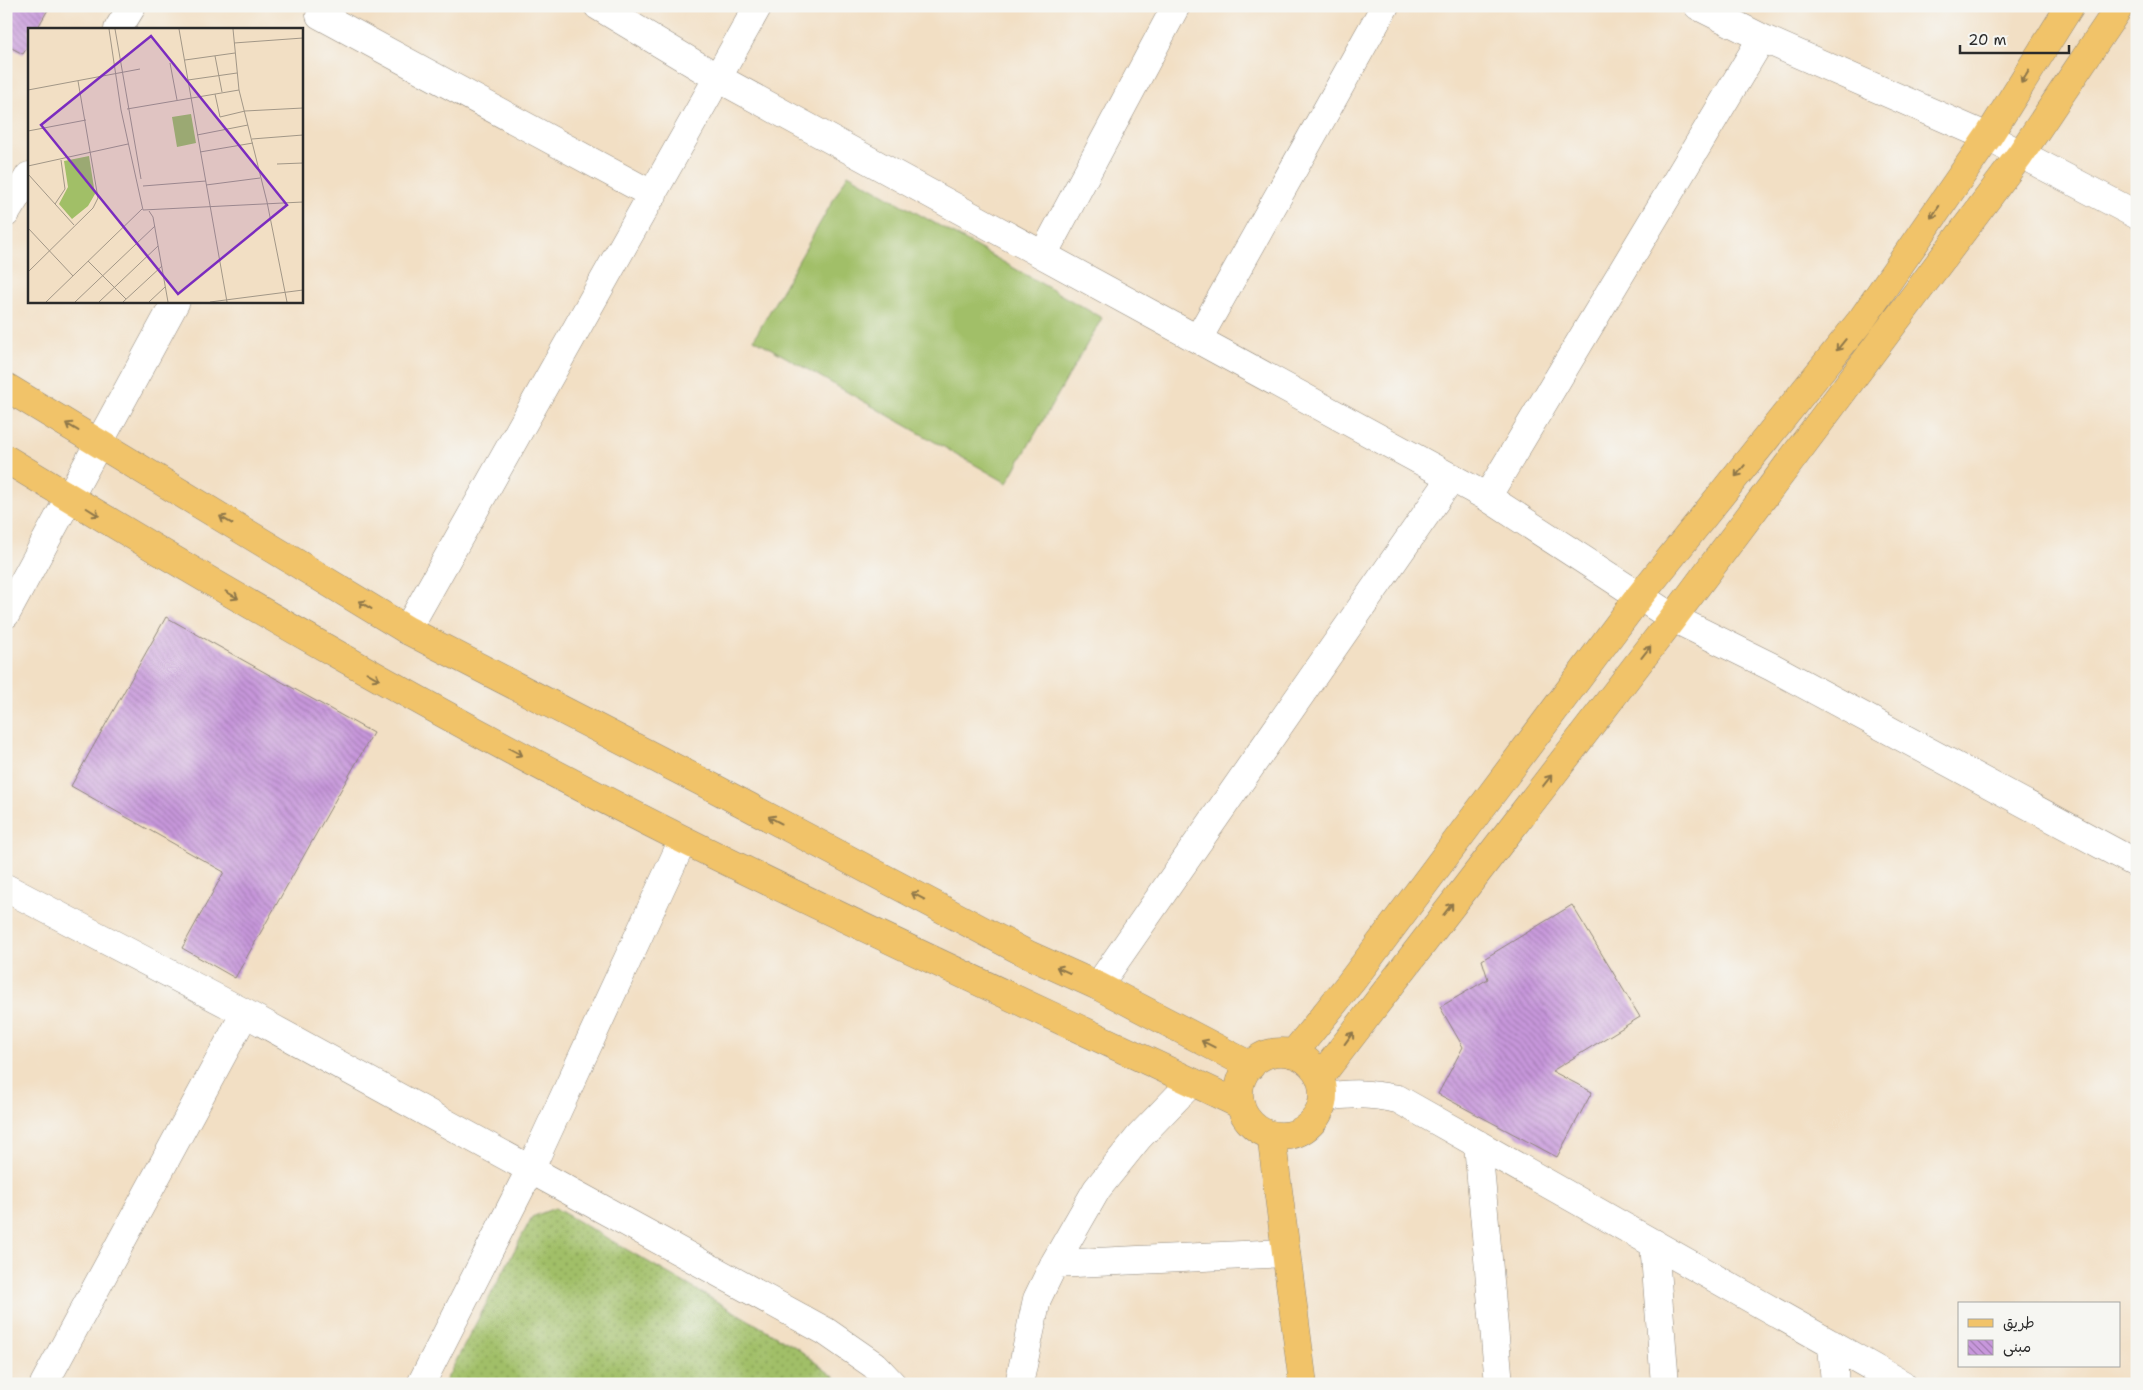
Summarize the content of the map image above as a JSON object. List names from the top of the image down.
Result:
{
  "legend": ["طريق", "مبنى"],
  "scale_bar": "20 m"
}
